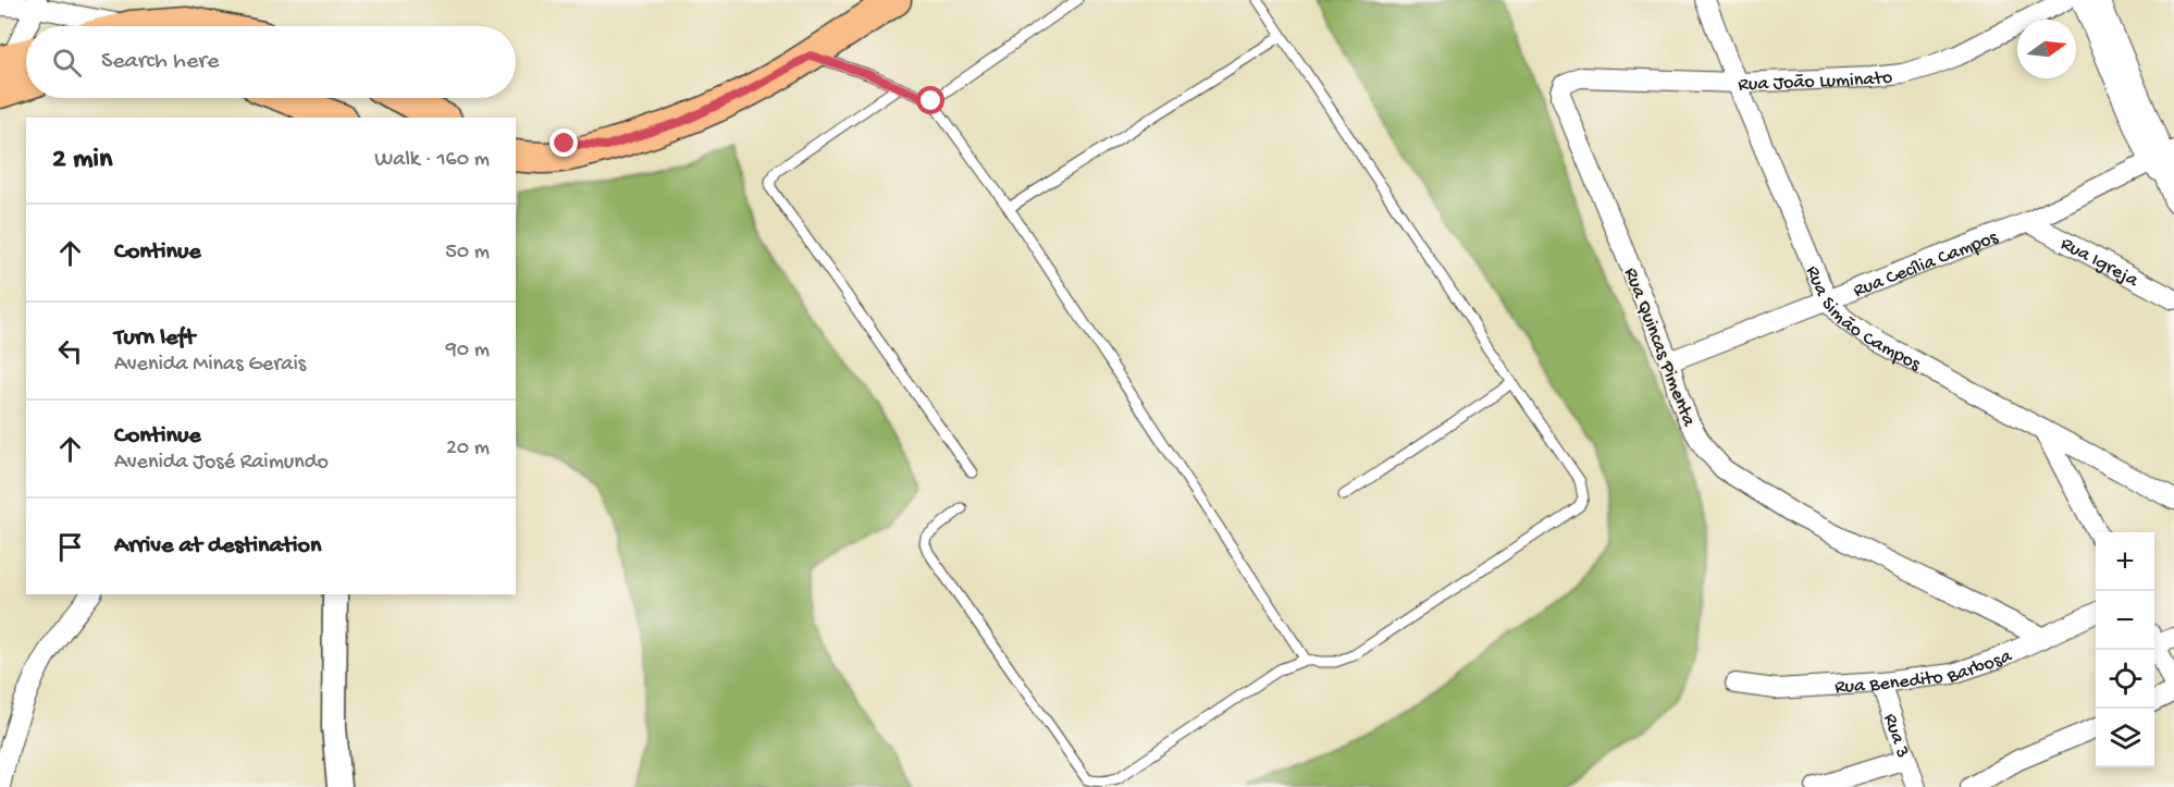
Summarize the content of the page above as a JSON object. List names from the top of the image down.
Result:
{
  "streets": {
    "street": [
      "Rua João Luminato",
      "Rua Igreja",
      "Rua Cecília Campos",
      "Rua Simão Campos",
      "Rua Quincas Pimenta",
      "Rua Benedito Barbosa",
      "Rua 3"
    ]
  },
  "crossings": [
    ["Rua João Luminato", "Rua Simão Campos"],
    ["Rua João Luminato", "Rua Quincas Pimenta"],
    ["Rua Igreja", "Rua Cecília Campos"],
    ["Rua Cecília Campos", "Rua Simão Campos"],
    ["Rua Cecília Campos", "Rua Quincas Pimenta"],
    ["Rua Quincas Pimenta", "Rua Benedito Barbosa"],
    ["Rua Benedito Barbosa", "Rua 3"]
  ],
  "north": "right",
  "page": {
    "search": "Search here",
    "heading": ["2 min", "Walk · 160 m"],
    "list": [
      ["Continue", "50 m"],
      ["Turn left", "Avenida Minas Gerais", "90 m"],
      ["Continue", "Avenida José Raimundo", "20 m"],
      "Arrive at destination"
    ],
    "map_buttons": ["+", "−"]
  }
}
